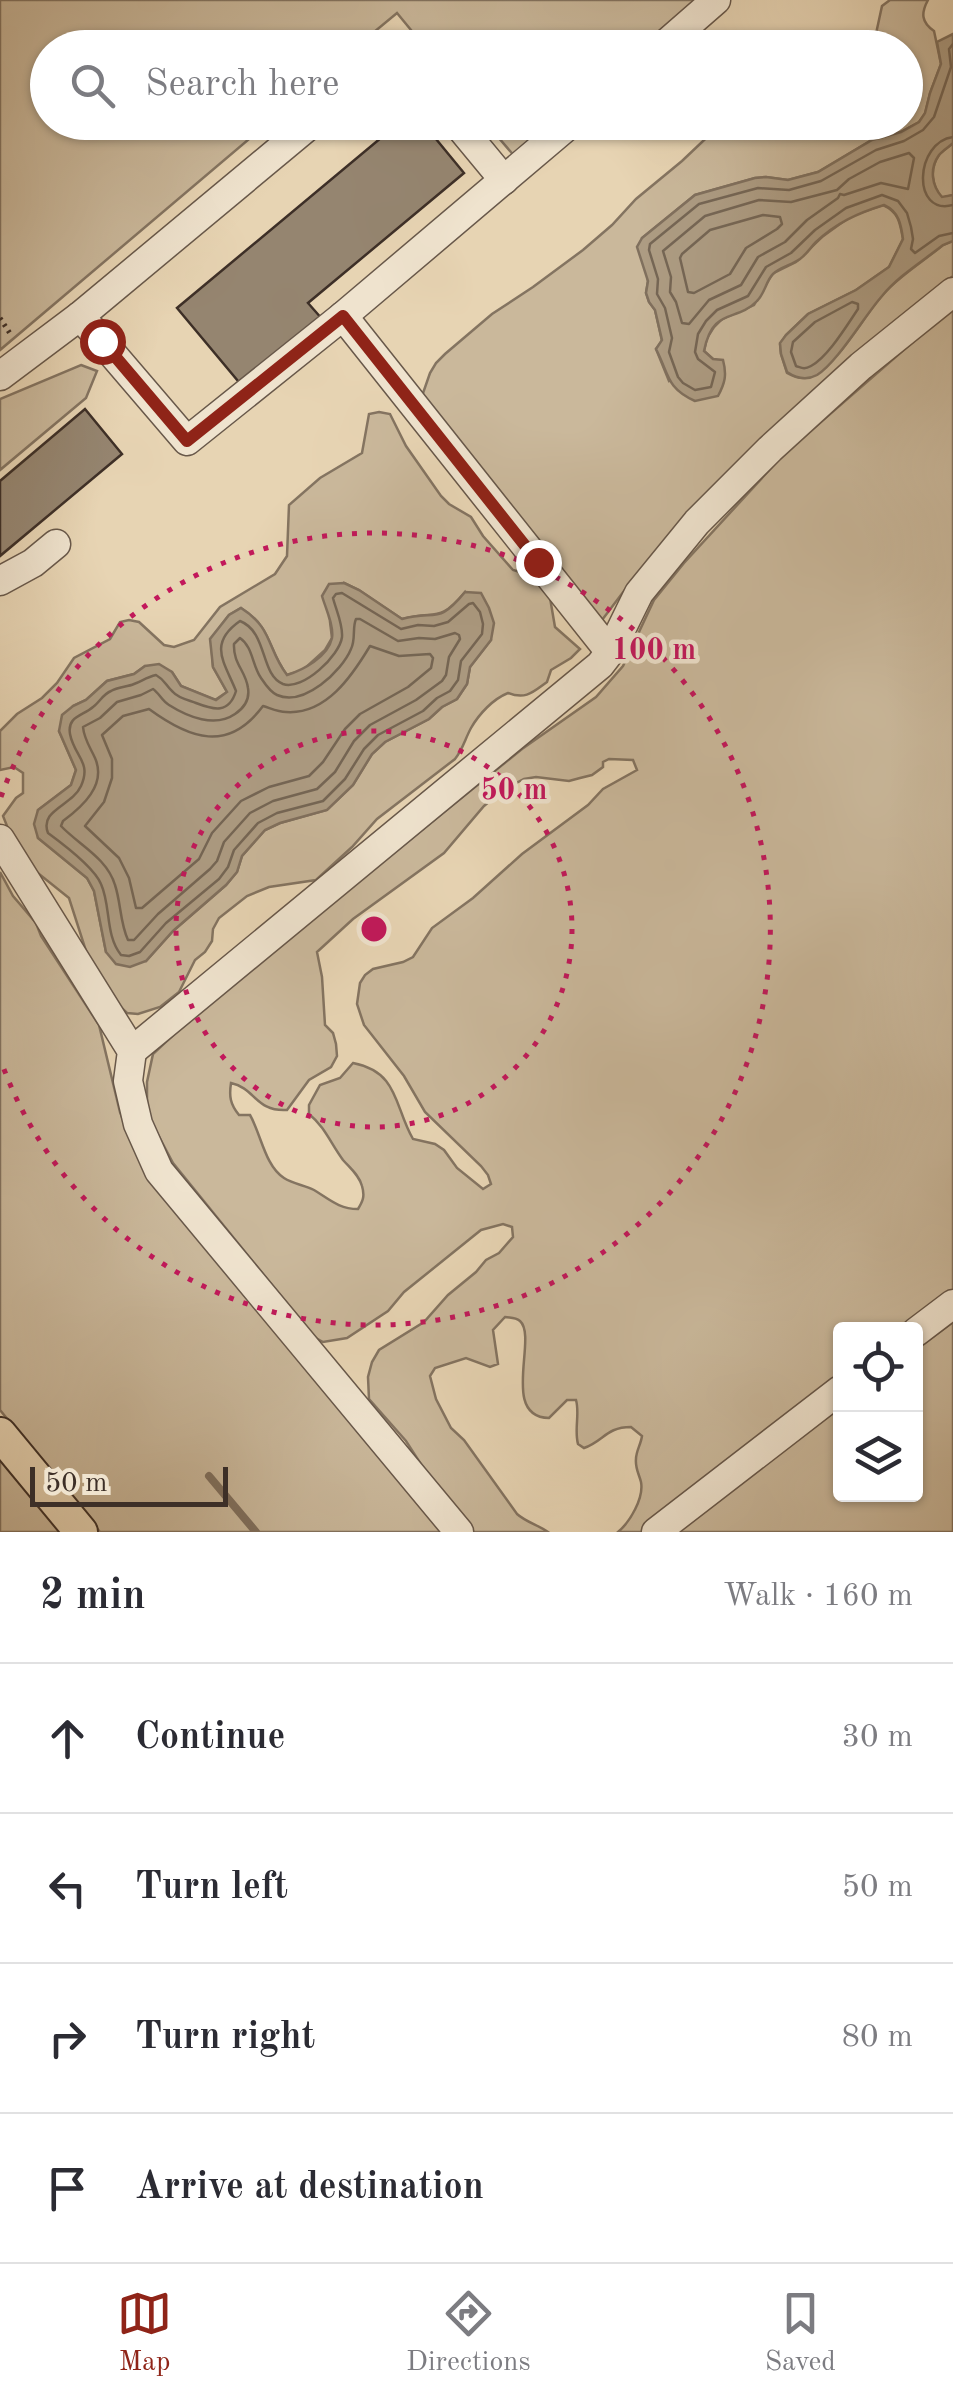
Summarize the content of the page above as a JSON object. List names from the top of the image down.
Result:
{
  "scale_bar": "50 m",
  "page": {
    "search": "Search here",
    "scale": "50 m",
    "heading": ["2 min", "Walk · 160 m"],
    "list": [
      ["Continue", "30 m"],
      ["Turn left", "50 m"],
      ["Turn right", "80 m"],
      "Arrive at destination"
    ],
    "nav": ["Map", "Directions", "Saved"]
  },
  "rings": ["100 m", "50 m"]
}
